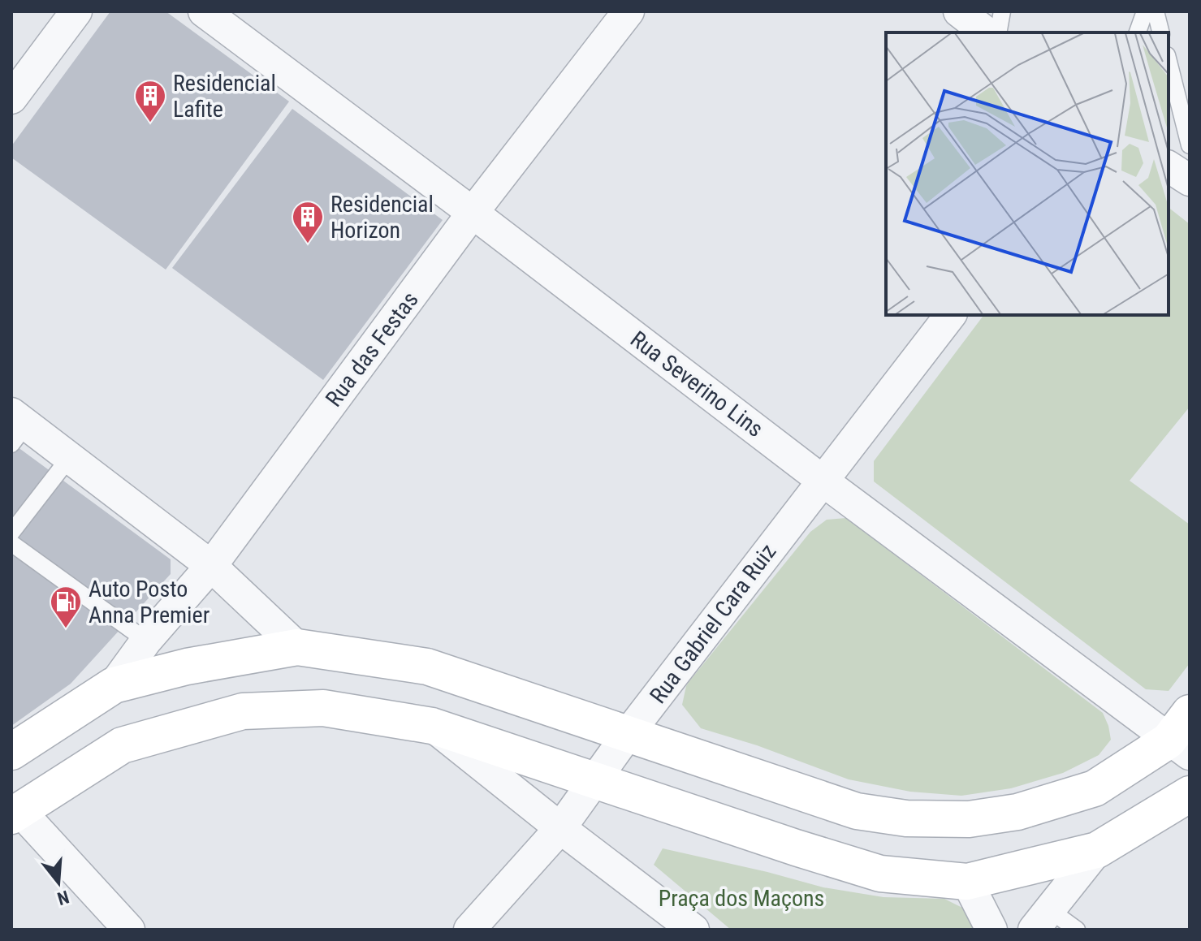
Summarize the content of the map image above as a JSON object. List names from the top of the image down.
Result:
{
  "streets": {
    "street": ["Rua das Festas", "Rua Severino Lins", "Rua Gabriel Cara Ruiz"]
  },
  "crossings": [
    ["Rua das Festas", "Rua Severino Lins"],
    ["Rua Severino Lins", "Rua Gabriel Cara Ruiz"]
  ],
  "parks": ["Praça dos Maçons"],
  "places": {
    "building": ["Residencial Lafite", "Residencial Horizon"],
    "fuel station": ["Auto Posto Anna Premier"]
  },
  "north": "bottom"
}
